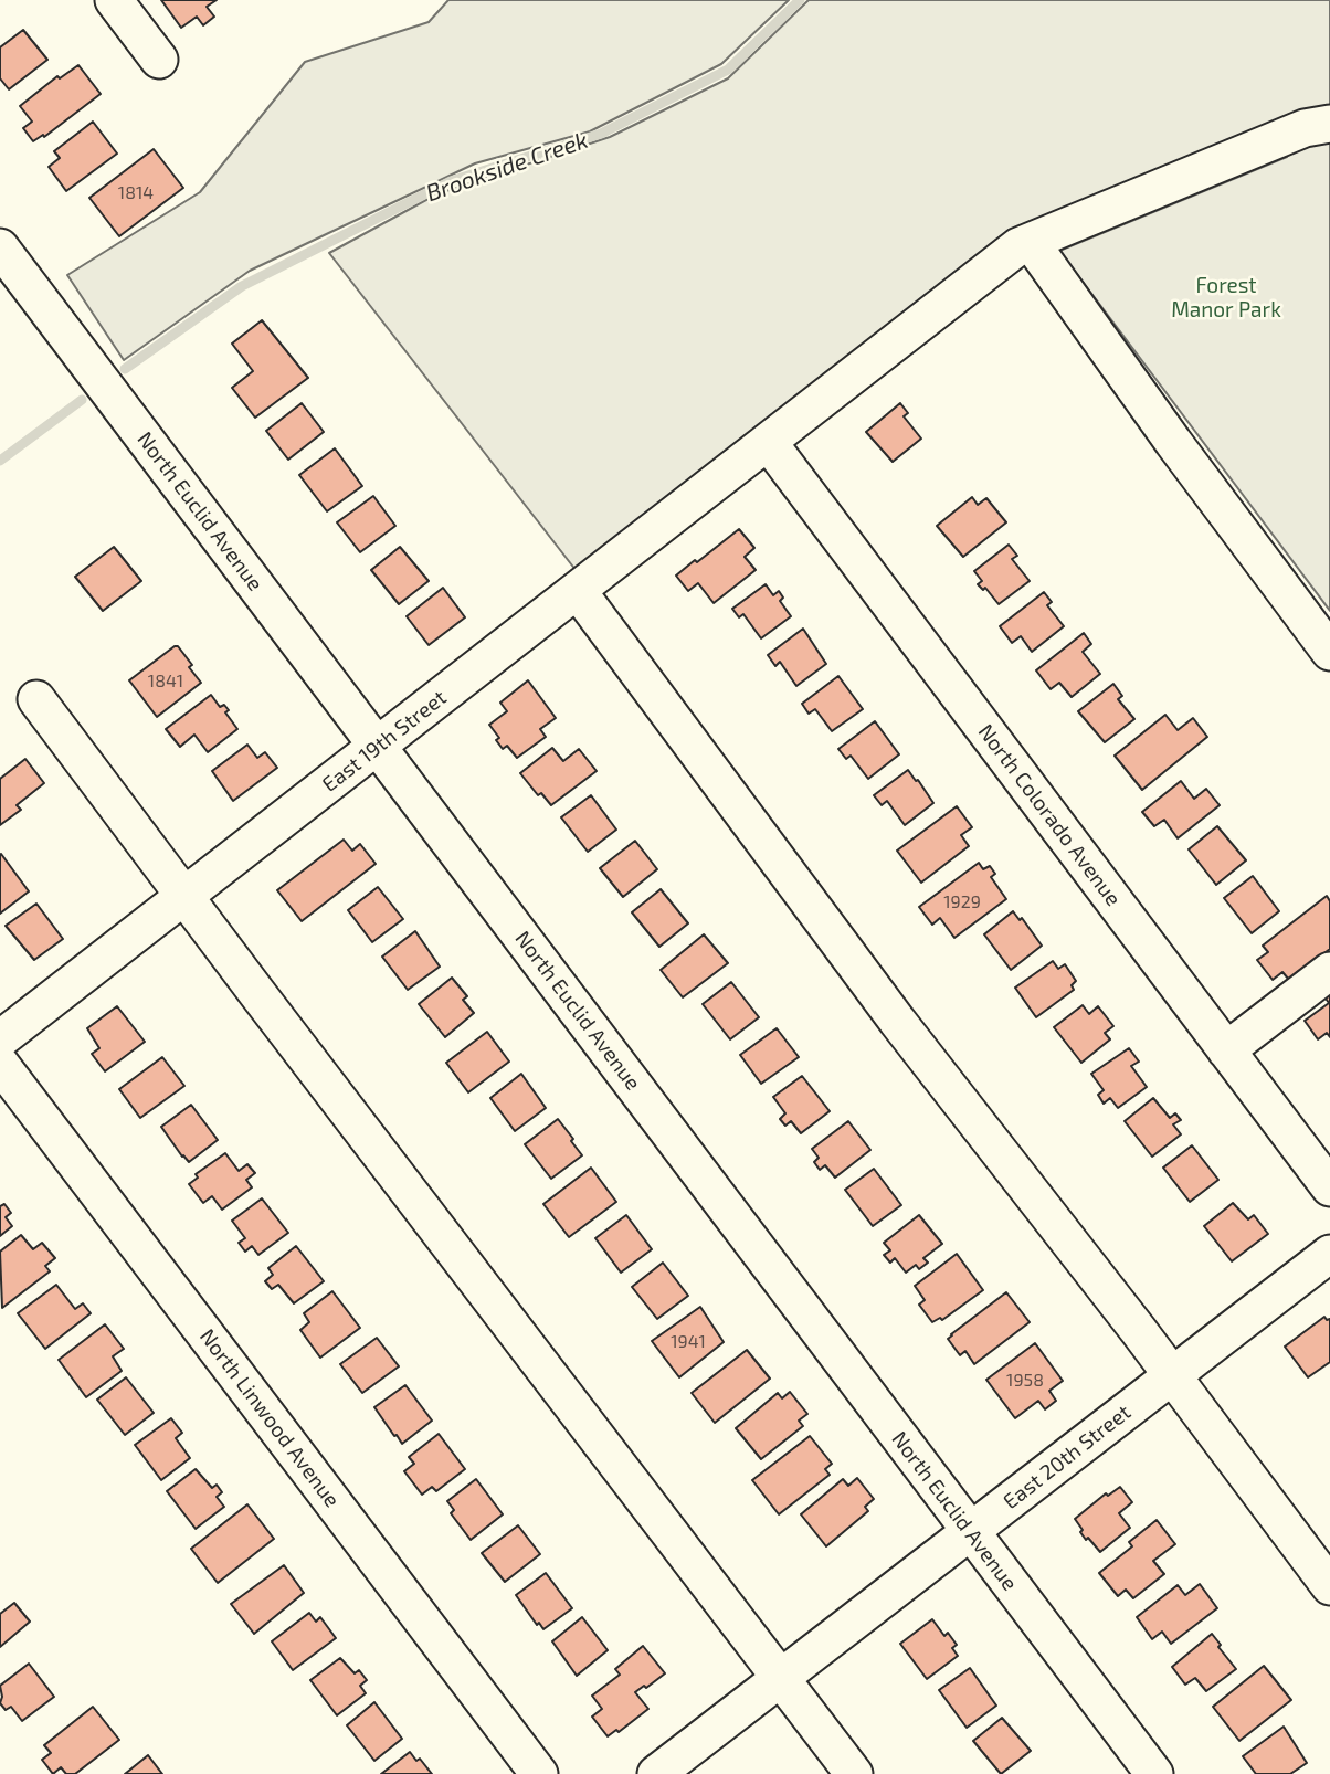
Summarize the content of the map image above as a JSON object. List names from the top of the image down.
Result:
{
  "streets": {
    "street": [
      "North Euclid Avenue",
      "East 19th Street",
      "North Colorado Avenue",
      "North Linwood Avenue",
      "East 20th Street"
    ]
  },
  "crossings": [
    ["North Euclid Avenue", "East 19th Street"],
    ["North Euclid Avenue", "East 20th Street"],
    ["East 19th Street", "North Colorado Avenue"]
  ],
  "water": ["Brookside Creek"],
  "parks": ["Forest Manor Park"],
  "house_numbers": [
    "1814",
    "1841",
    "1929",
    "1941",
    "1958"
  ]
}
